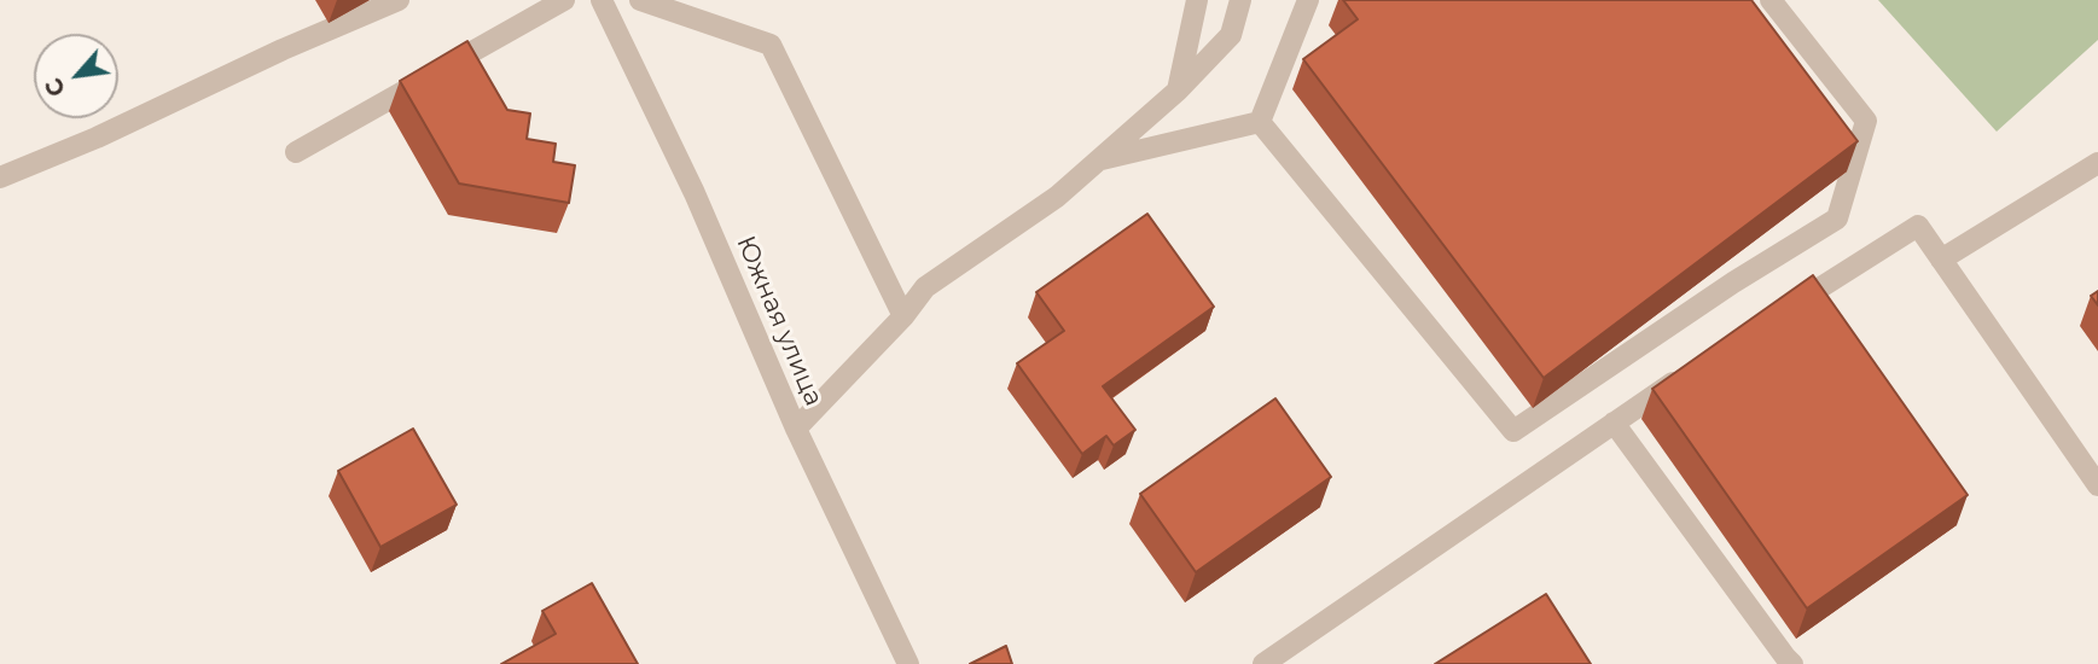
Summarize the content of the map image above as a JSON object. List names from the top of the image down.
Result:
{
  "streets": {
    "street": ["Южная улица"]
  },
  "north": "bottom left"
}
